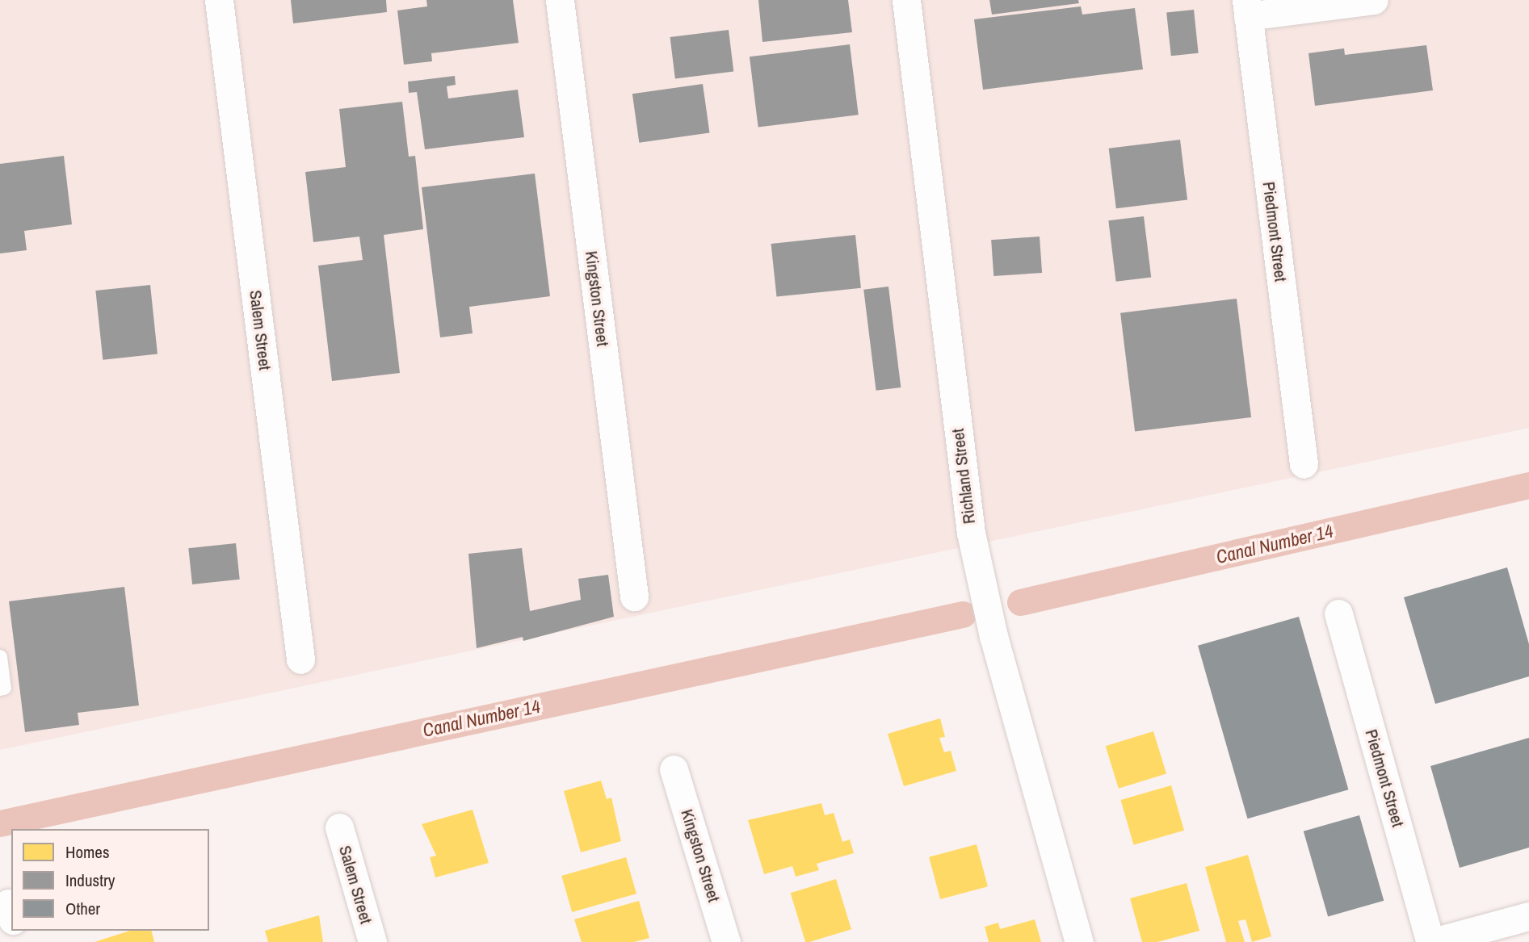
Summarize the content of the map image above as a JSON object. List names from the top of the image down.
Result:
{
  "streets": {
    "street": [
      "Piedmont Street",
      "Kingston Street",
      "Salem Street",
      "Richland Street"
    ]
  },
  "water": ["Canal Number 14"],
  "legend": ["Homes", "Industry", "Other"]
}
